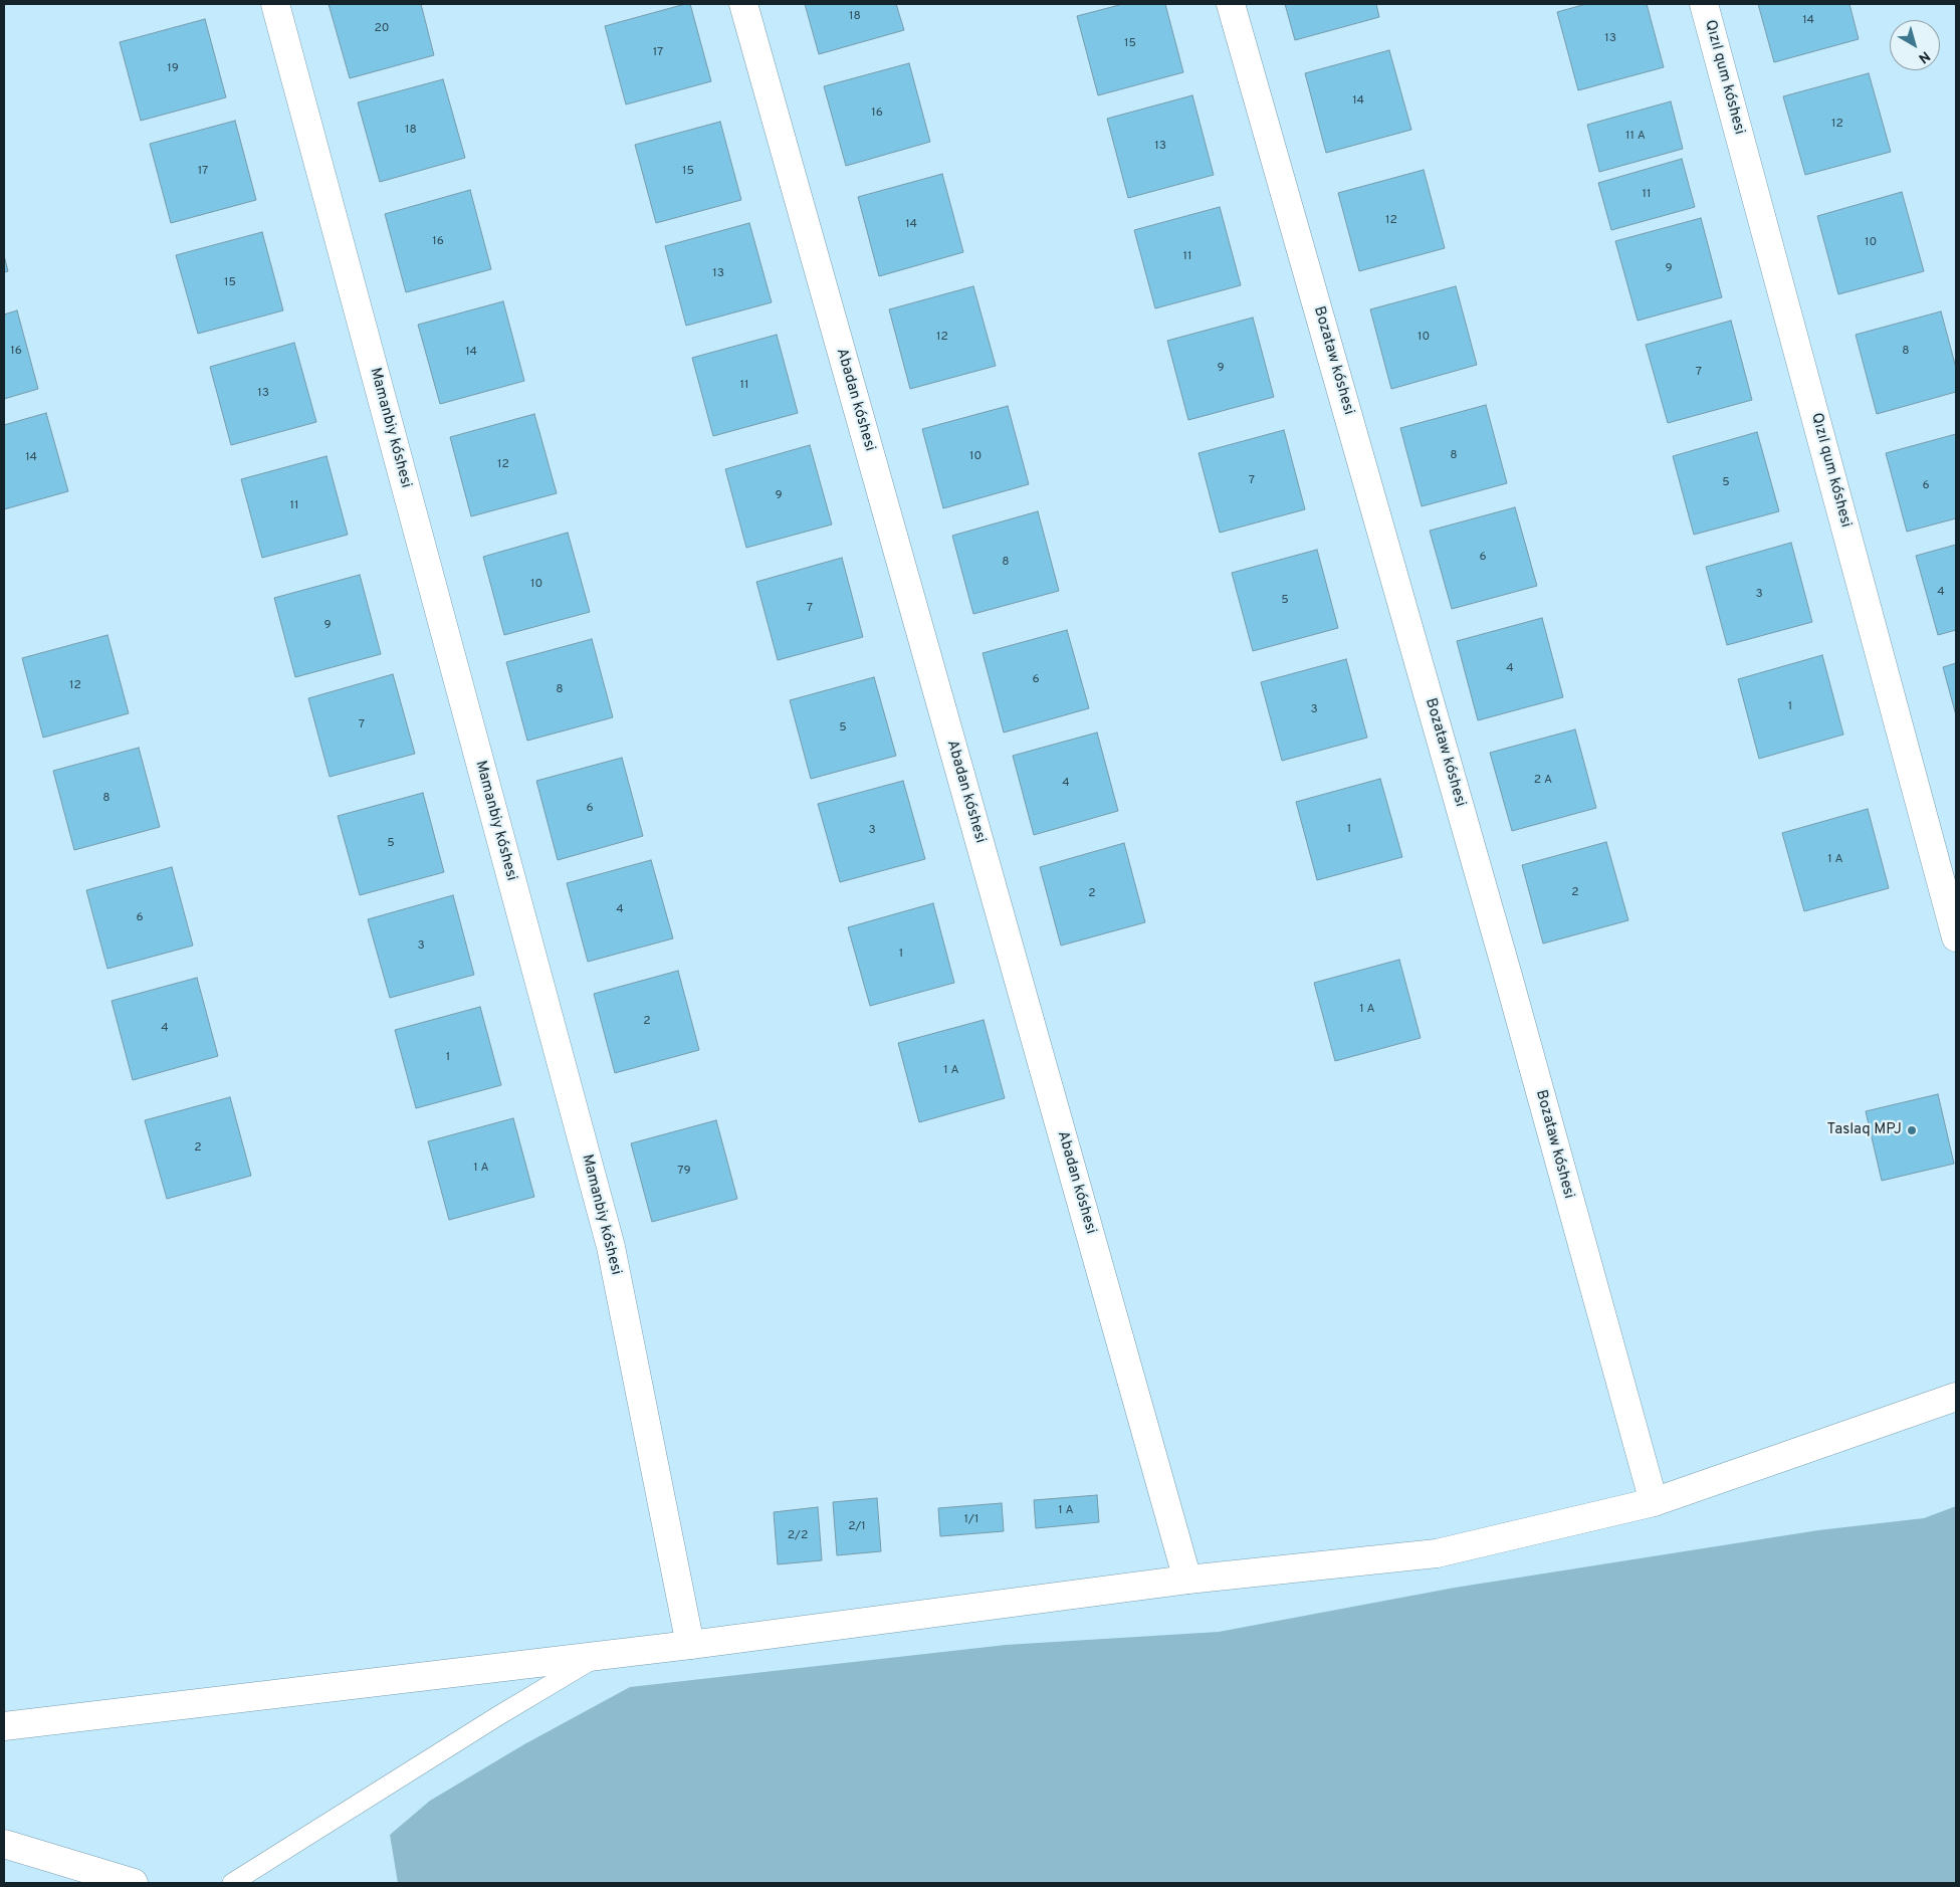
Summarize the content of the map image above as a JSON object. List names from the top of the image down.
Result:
{
  "streets": {
    "street": [
      "Qızıl qum kóshesi",
      "Bozataw kóshesi",
      "Abadan kóshesi",
      "Mamanbiy kóshesi"
    ]
  },
  "places": ["Taslaq MPJ"],
  "house_numbers": [
    "18",
    "14",
    "20",
    "13",
    "15",
    "17",
    "19",
    "14",
    "16",
    "12",
    "18",
    "11 А",
    "13",
    "17",
    "15",
    "11",
    "12",
    "14",
    "16",
    "10",
    "11",
    "9",
    "13",
    "15",
    "12",
    "10",
    "16",
    "8",
    "14",
    "9",
    "7",
    "11",
    "13",
    "8",
    "10",
    "14",
    "12",
    "7",
    "5",
    "6",
    "9",
    "11",
    "6",
    "8",
    "10",
    "4",
    "3",
    "5",
    "7",
    "9",
    "4",
    "6",
    "12",
    "8",
    "1",
    "3",
    "7",
    "5",
    "2 А",
    "4",
    "8",
    "6",
    "1",
    "3",
    "5",
    "1 А",
    "2",
    "2",
    "4",
    "6",
    "3",
    "1",
    "1 А",
    "2",
    "4",
    "1",
    "1 А",
    "2",
    "1 А",
    "79",
    "1 А",
    "1/1",
    "2/1",
    "2/2"
  ],
  "north": "bottom right"
}
